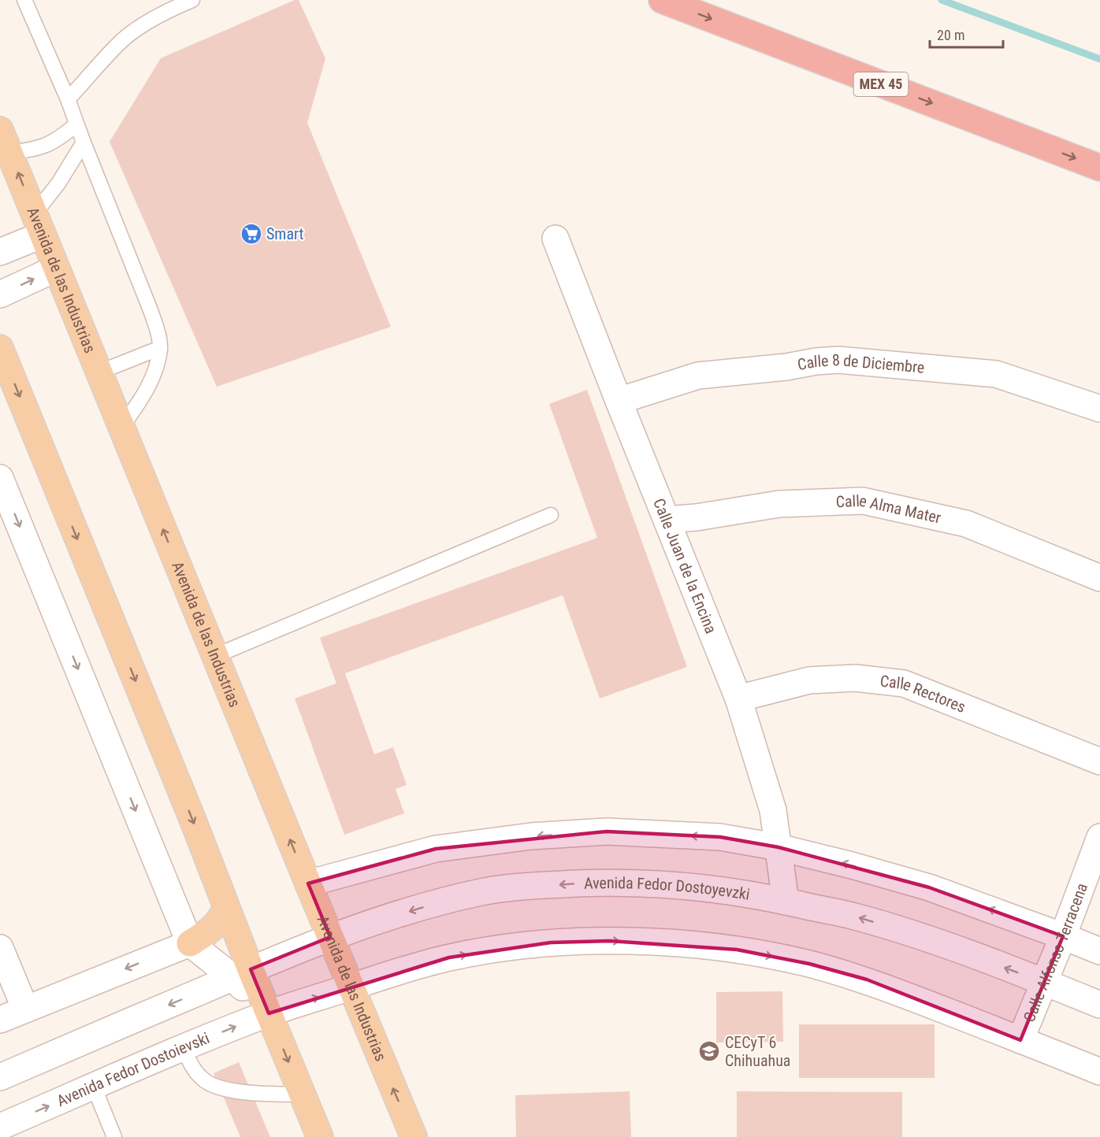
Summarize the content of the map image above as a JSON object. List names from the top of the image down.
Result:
{
  "streets": {
    "highway": ["MEX 45"],
    "main road": ["Avenida de las Industrias"],
    "street": [
      "Calle 8 de Diciembre",
      "Calle Alma Mater",
      "Calle Juan de la Encina",
      "Calle Rectores",
      "Avenida Fedor Dostoyevzki",
      "Calle Alfonso Terracena",
      "Avenida Fedor Dostoievski"
    ]
  },
  "crossings": [
    ["Avenida de las Industrias", "Avenida Fedor Dostoyevzki"],
    ["Calle 8 de Diciembre", "Calle Juan de la Encina"],
    ["Calle Alma Mater", "Calle Juan de la Encina"],
    ["Calle Juan de la Encina", "Calle Rectores"],
    ["Calle Juan de la Encina", "Avenida Fedor Dostoyevzki"],
    ["Avenida Fedor Dostoyevzki", "Calle Alfonso Terracena"]
  ],
  "places": {
    "supermarket": ["Smart"],
    "school or university": ["CECyT 6 Chihuahua"]
  },
  "scale_bar": "20 m"
}
